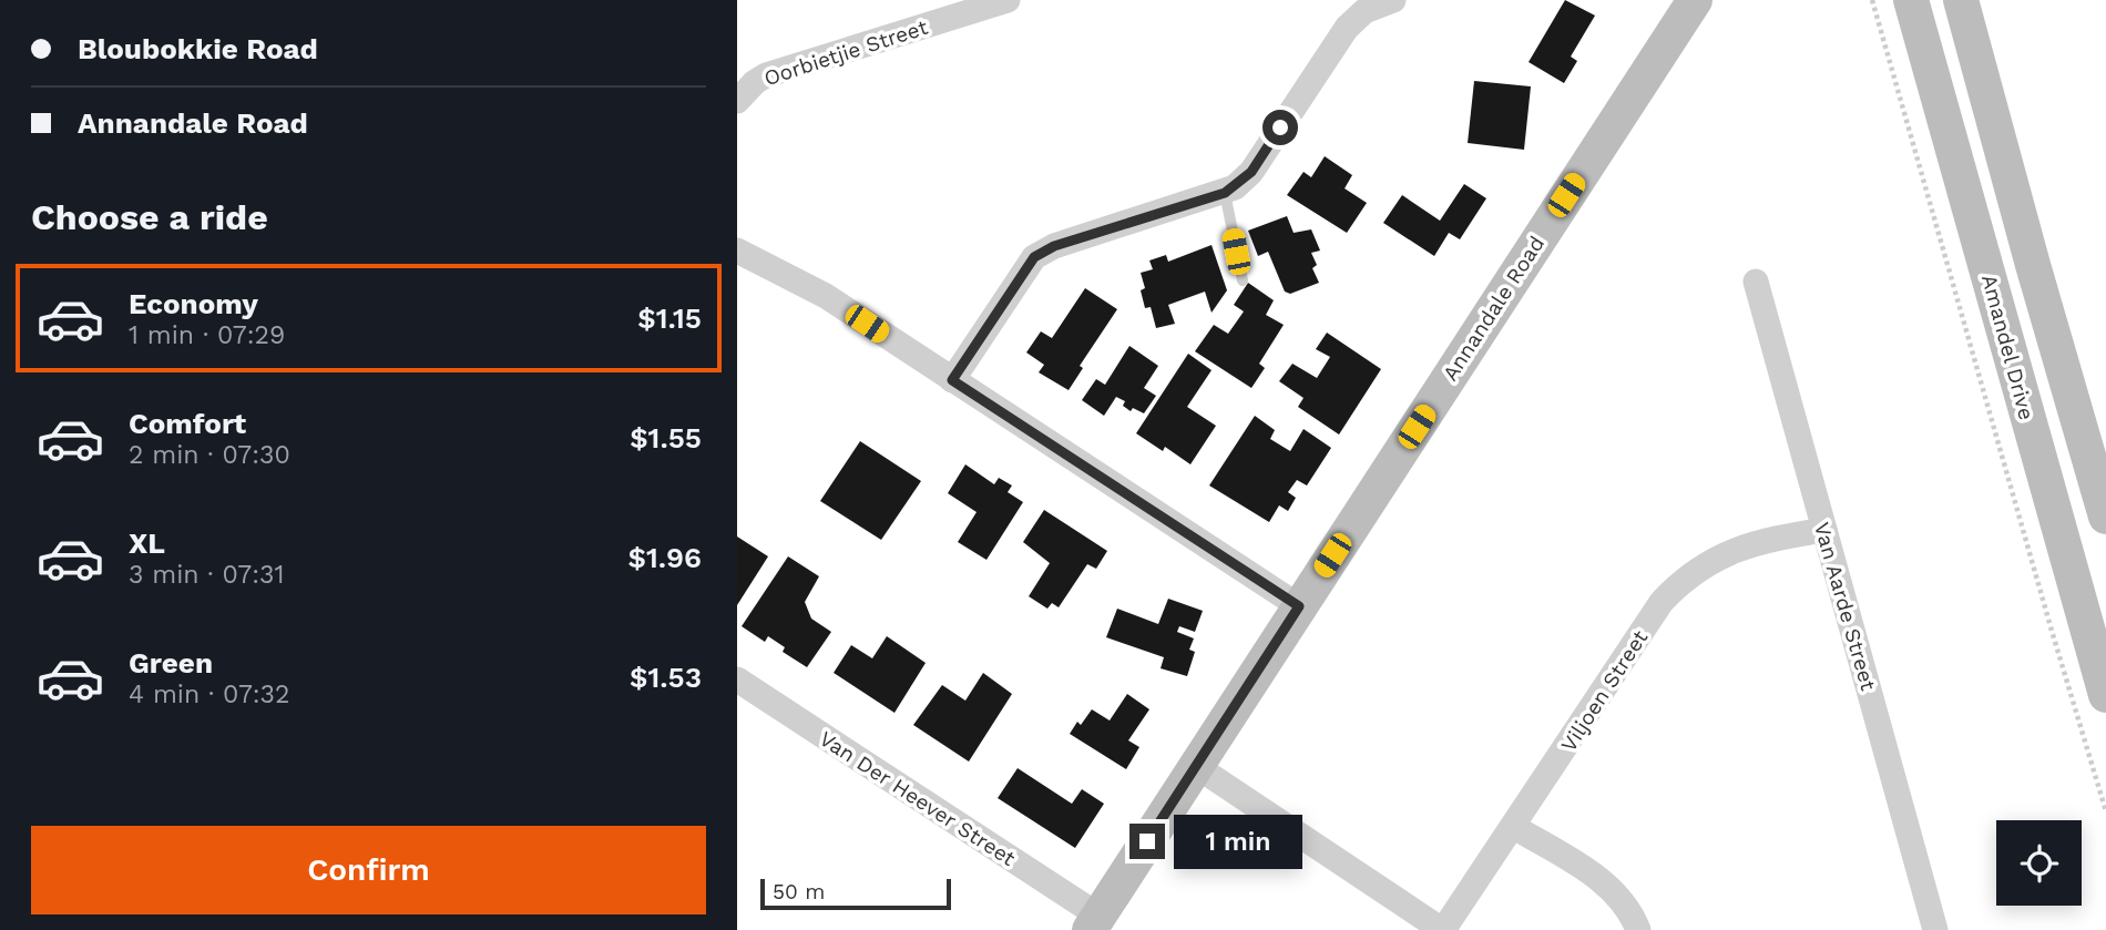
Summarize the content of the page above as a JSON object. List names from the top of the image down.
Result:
{
  "streets": {
    "street": [
      "Oorbietjie Street",
      "Annandale Road",
      "Amandel Drive",
      "Van Aarde Street",
      "Viljoen Street",
      "Van Der Heever Street"
    ]
  },
  "crossings": [
    ["Annandale Road", "Van Der Heever Street"],
    ["Van Aarde Street", "Viljoen Street"]
  ],
  "scale_bar": "50 m",
  "page": {
    "banner": ["Bloubokkie Road", "Annandale Road"],
    "heading": "Choose a ride",
    "list": [
      {
        "name": "Economy",
        "note": "1 min · 07:29",
        "value": "$1.15"
      },
      {
        "name": "Comfort",
        "note": "2 min · 07:30",
        "value": "$1.55"
      },
      {
        "name": "XL",
        "note": "3 min · 07:31",
        "value": "$1.96"
      },
      {
        "name": "Green",
        "note": "4 min · 07:32",
        "value": "$1.53"
      }
    ],
    "buttons": "Confirm",
    "bubble": "1 min",
    "scale": "50 m"
  }
}
